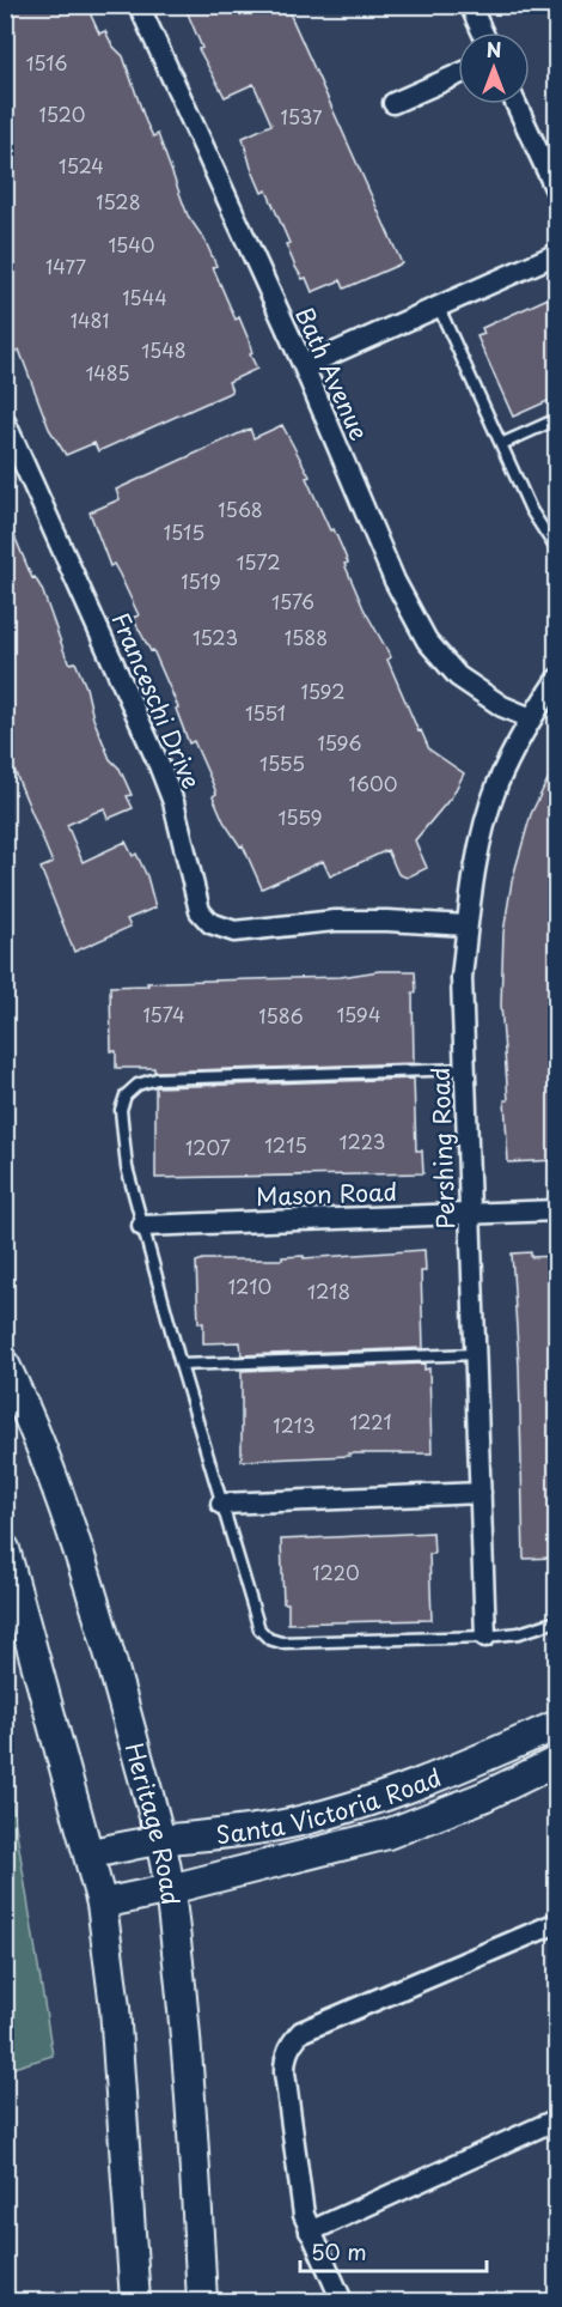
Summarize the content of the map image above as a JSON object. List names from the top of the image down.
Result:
{
  "streets": {
    "main road": ["Santa Victoria Road", "Heritage Road"],
    "street": [
      "Bath Avenue",
      "Franceschi Drive",
      "Pershing Road",
      "Mason Road"
    ]
  },
  "crossings": [
    ["Bath Avenue", "Pershing Road"],
    ["Franceschi Drive", "Pershing Road"],
    ["Pershing Road", "Mason Road"],
    ["Santa Victoria Road", "Heritage Road"]
  ],
  "house_numbers": [
    "1516",
    "1520",
    "1537",
    "1524",
    "1528",
    "1540",
    "1477",
    "1544",
    "1481",
    "1548",
    "1485",
    "1568",
    "1515",
    "1572",
    "1519",
    "1576",
    "1523",
    "1588",
    "1592",
    "1551",
    "1596",
    "1555",
    "1600",
    "1559",
    "1574",
    "1594",
    "1586",
    "1223",
    "1215",
    "1207",
    "1210",
    "1218",
    "1221",
    "1213",
    "1220"
  ],
  "scale_bar": "50 m",
  "north": "top"
}
